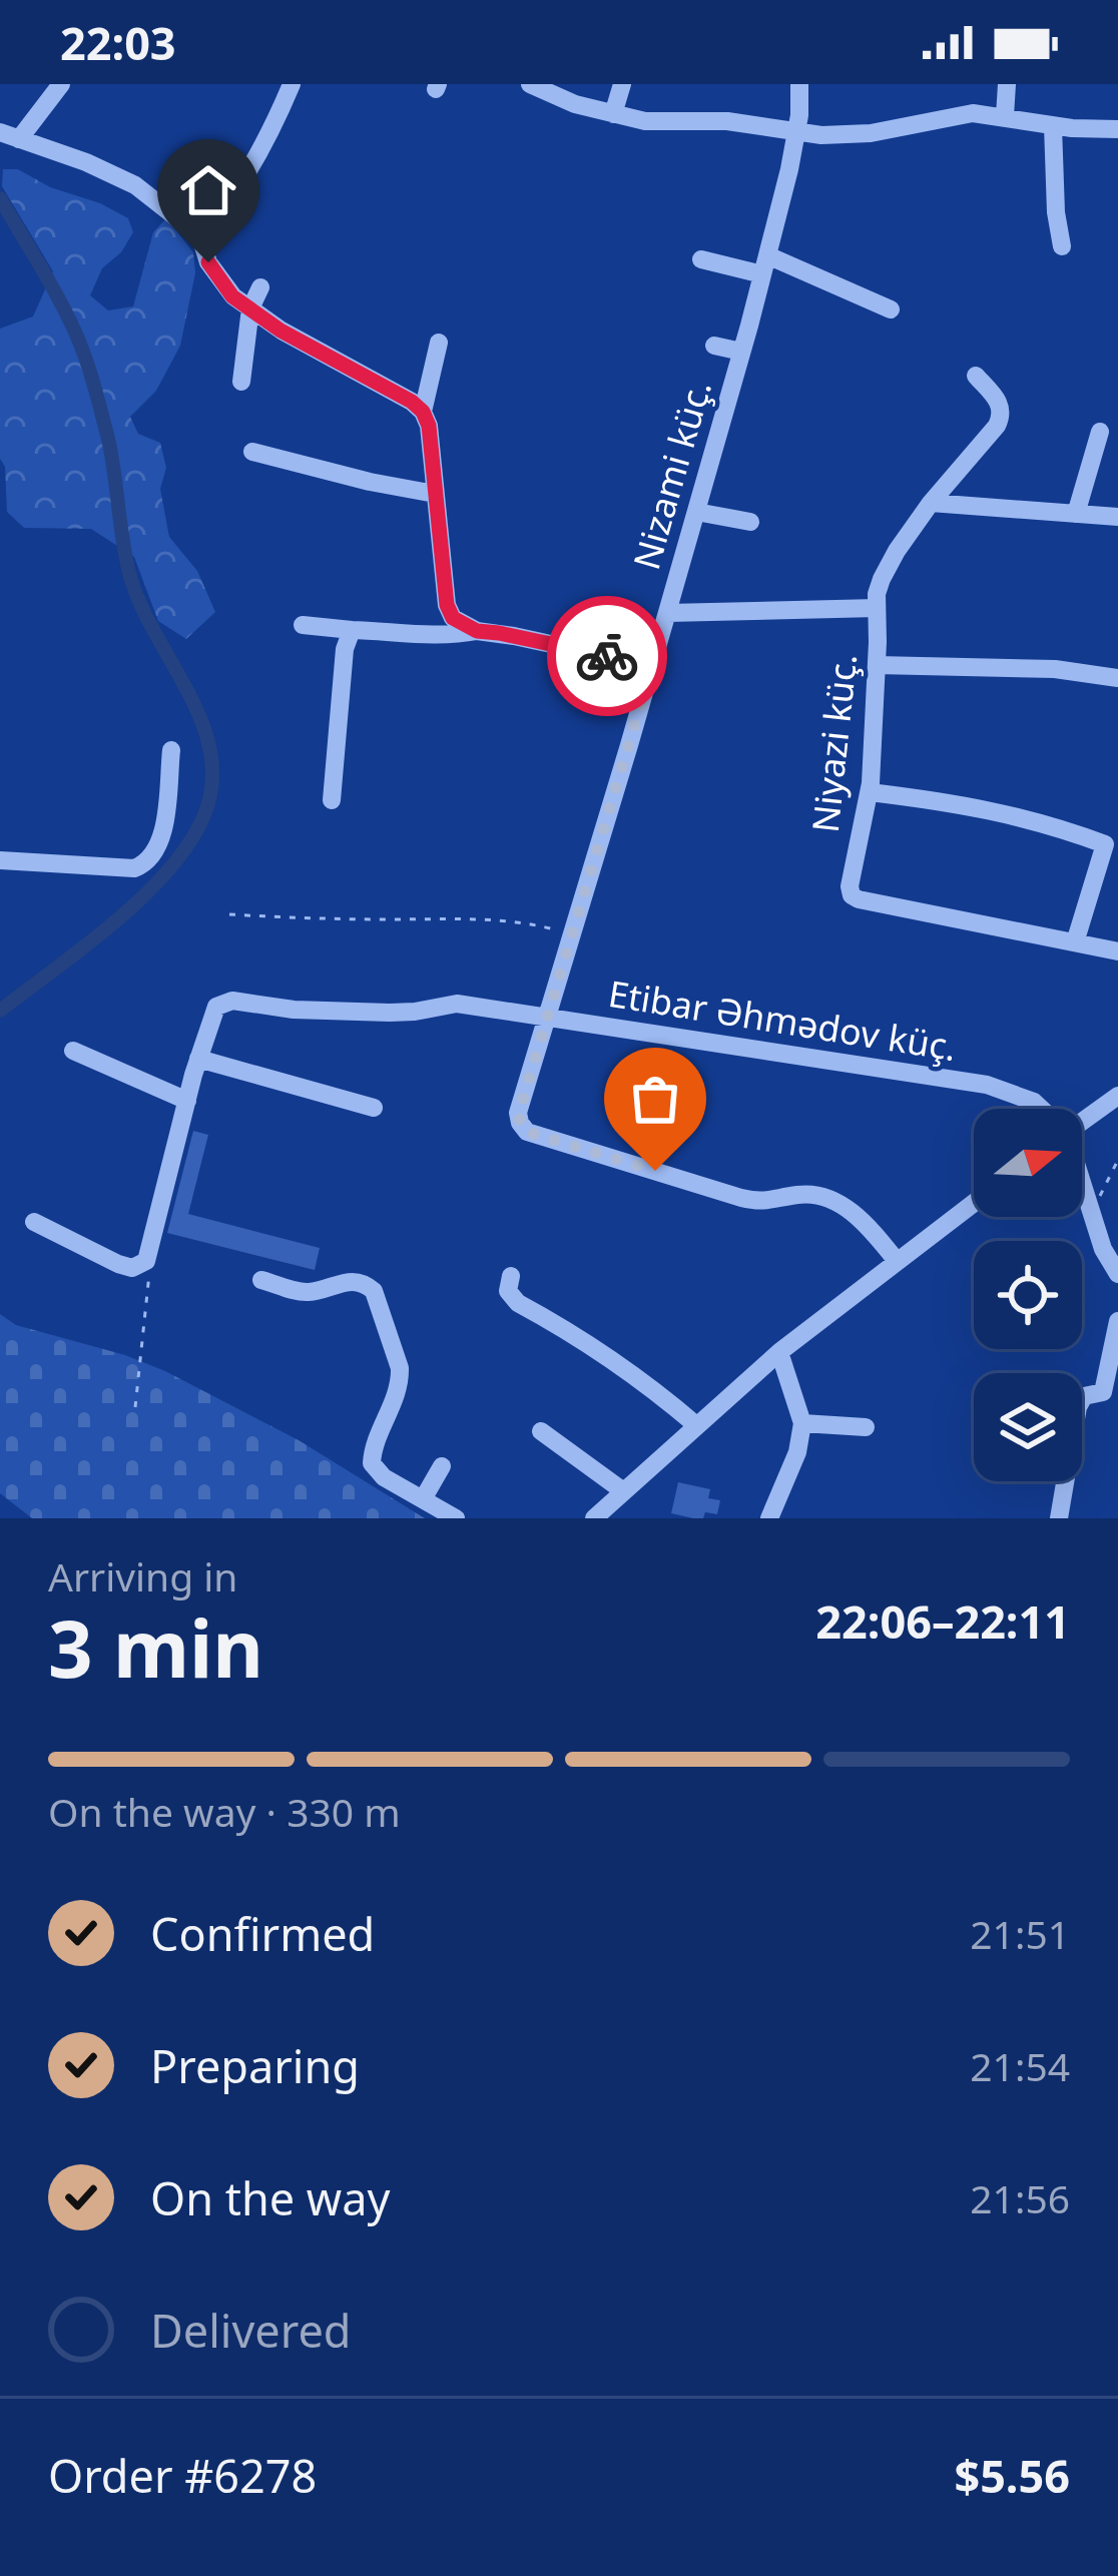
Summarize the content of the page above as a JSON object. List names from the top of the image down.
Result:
{
  "streets": {
    "street": ["Nizami küç.", "Niyazi küç.", "Etibar Əhmədov küç."]
  },
  "crossings": [
    ["Nizami küç.", "Etibar Əhmədov küç."]
  ],
  "north": "right",
  "page": {
    "status": "22:03",
    "heading": ["3 min", "Arriving in", "22:06–22:11"],
    "panel": ["Order #6278", "$5.56"],
    "bar": "On the way · 330 m",
    "list": [
      ["Confirmed", "21:51"],
      ["Preparing", "21:54"],
      ["On the way", "21:56"],
      "Delivered"
    ]
  }
}
